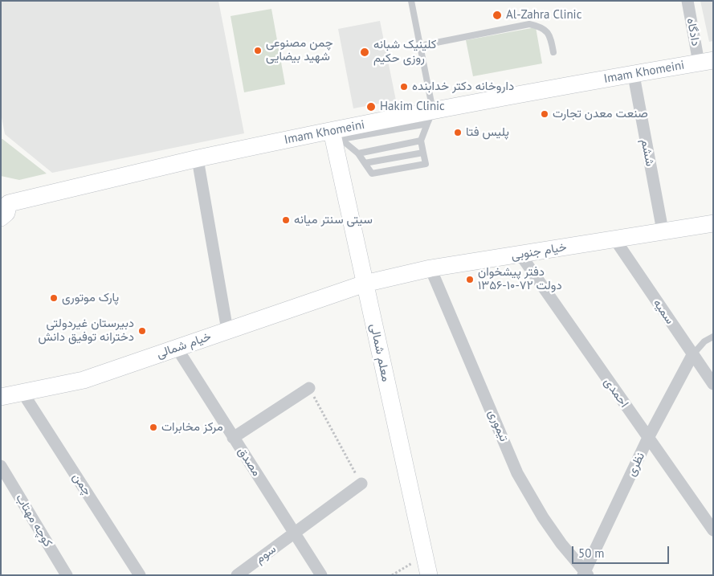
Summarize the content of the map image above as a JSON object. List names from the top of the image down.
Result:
{
  "streets": {
    "street": [
      "دادگاه",
      "Imam Khomeini",
      "ششم",
      "خیام جنوبی",
      "سميه",
      "خیام شمالی",
      "معلم شمالی",
      "احمدی",
      "تیموری",
      "مصدق",
      "نظری",
      "چمن",
      "کوچه مهتاب",
      "سوم"
    ]
  },
  "crossings": [
    ["دادگاه", "Imam Khomeini"],
    ["Imam Khomeini", "ششم"],
    ["Imam Khomeini", "معلم شمالی"],
    ["ششم", "خیام جنوبی"],
    ["خیام جنوبی", "سميه"],
    ["خیام جنوبی", "خیام شمالی"],
    ["خیام جنوبی", "معلم شمالی"],
    ["خیام جنوبی", "احمدی"],
    ["خیام جنوبی", "تیموری"],
    ["سميه", "نظری"],
    ["خیام شمالی", "معلم شمالی"],
    ["خیام شمالی", "مصدق"],
    ["خیام شمالی", "چمن"],
    ["احمدی", "نظری"],
    ["تیموری", "نظری"],
    ["مصدق", "سوم"]
  ],
  "places": [
    "Al-Zahra Clinic",
    "چمن مصنوعی شهید بیضایی",
    "کلینیک شبانه روزی حکیم",
    "داروخانه دکتر خدابنده",
    "Hakim Clinic",
    "صنعت معدن تجارت",
    "پلیس فتا",
    "سیتی سنتر میانه",
    "دفتر پیشخوان دولت ۷۲-۱۰-۱۳۵۶",
    "پارک موتوری",
    "دبیرستان غیردولتی دخترانه توفیق دانش",
    "مرکز مخابرات"
  ],
  "scale_bar": "50 m"
}
